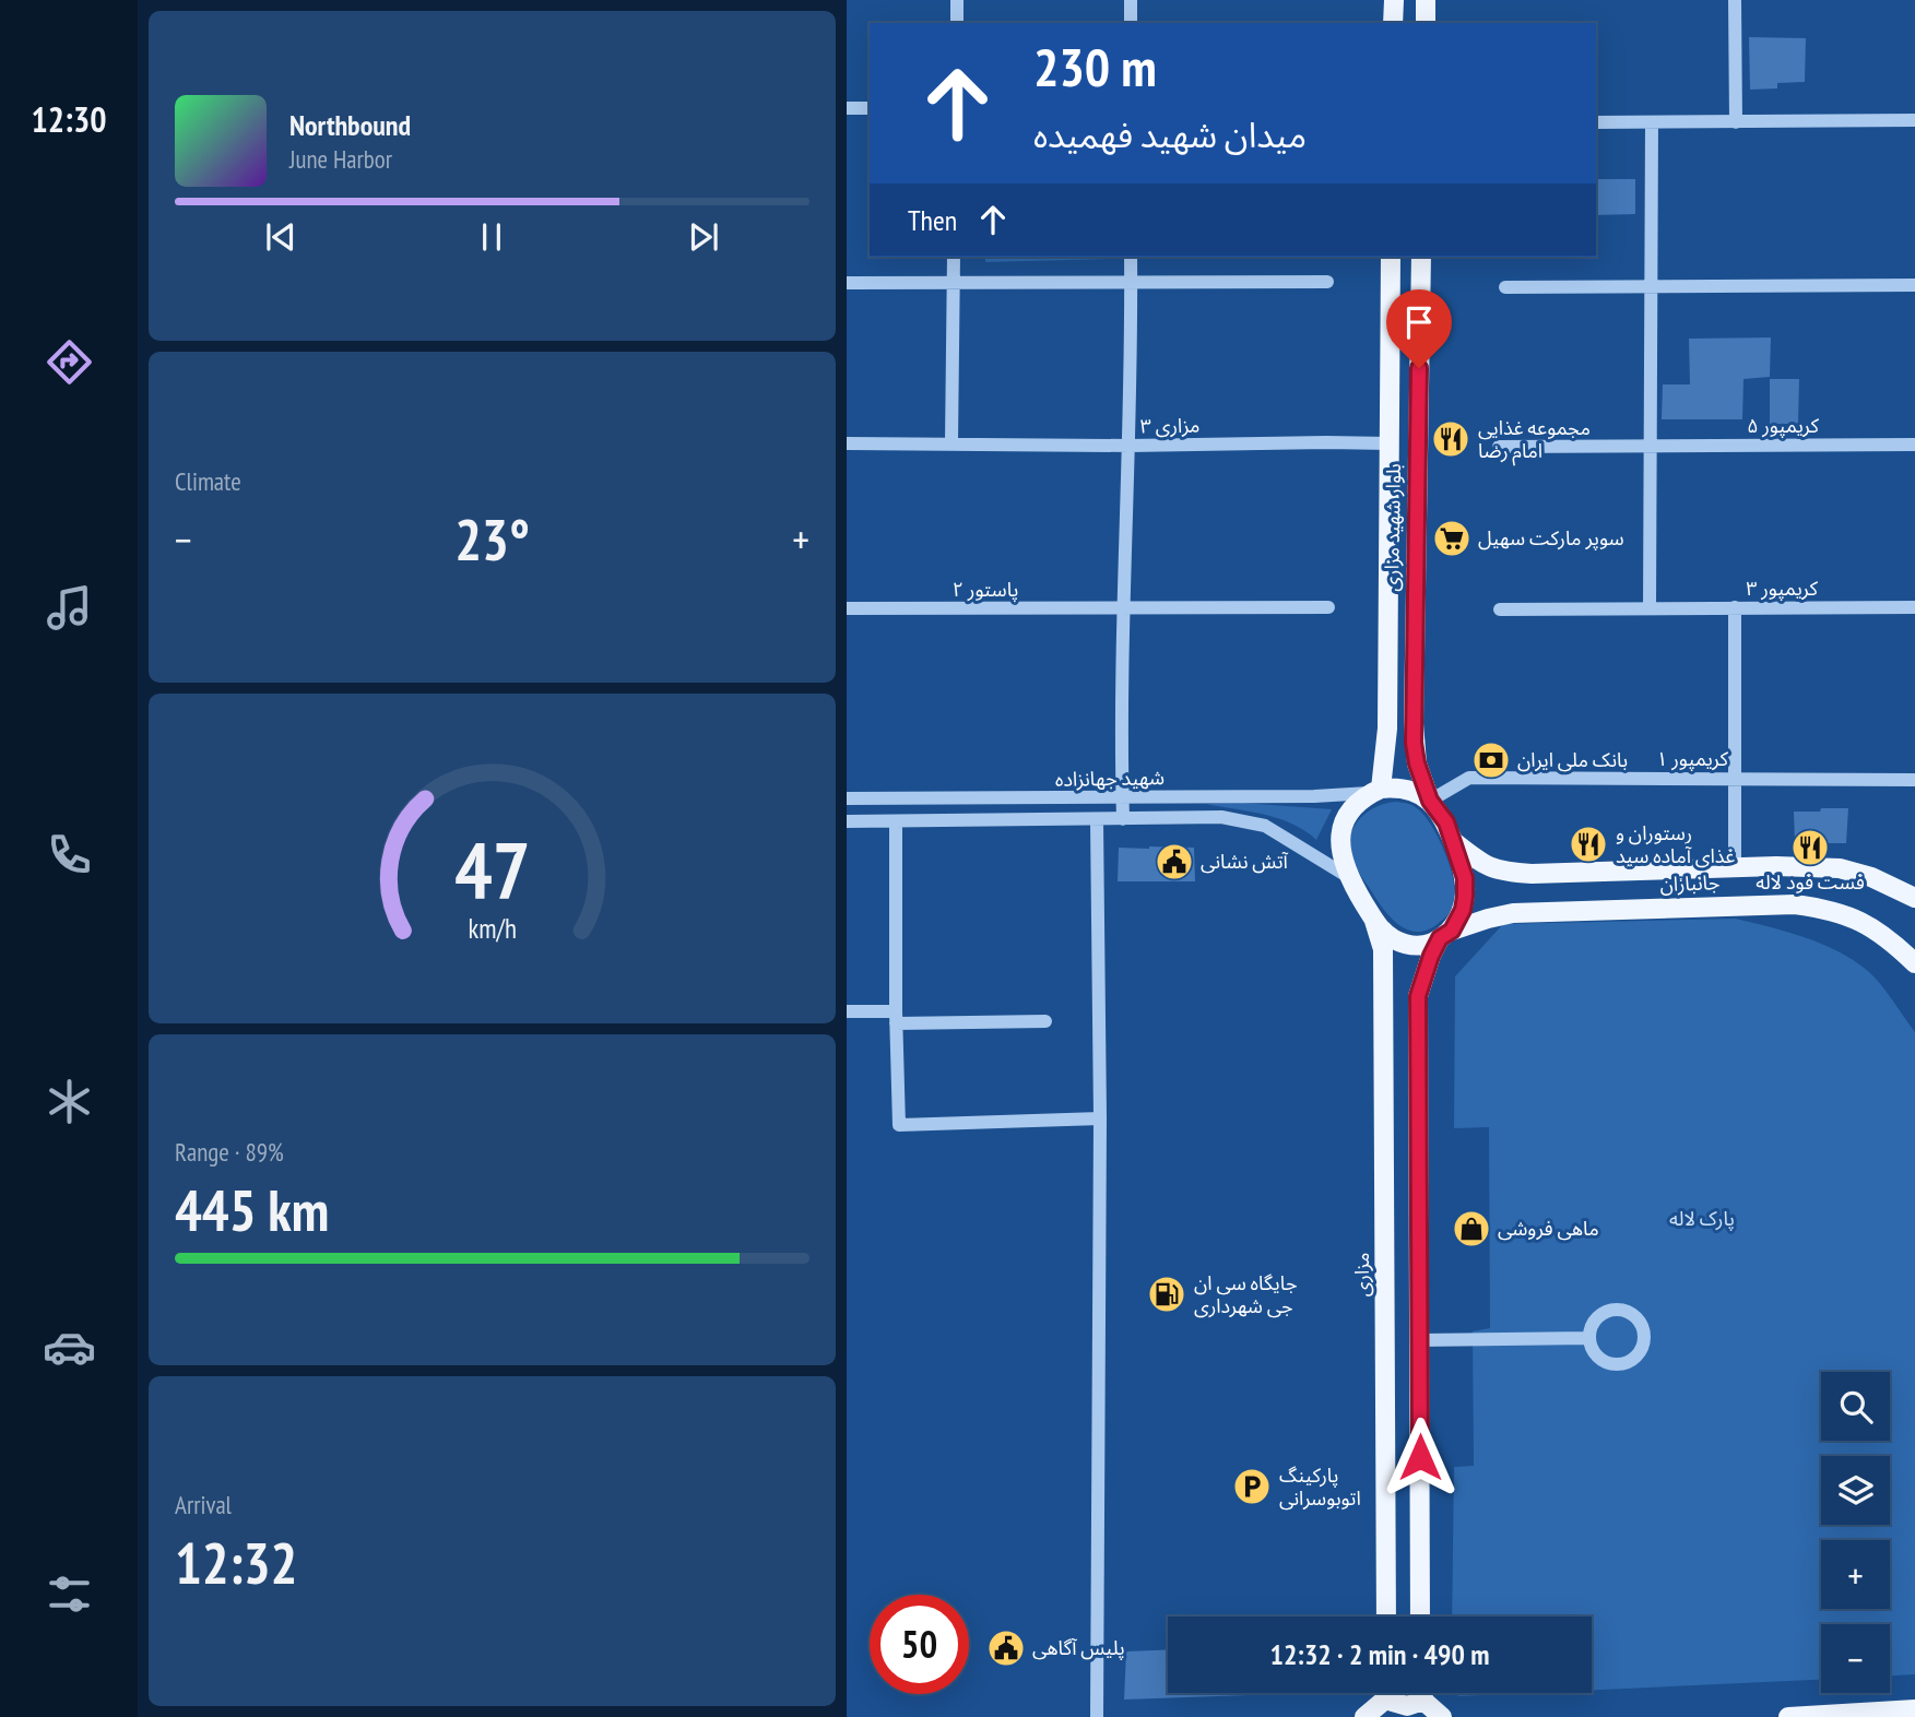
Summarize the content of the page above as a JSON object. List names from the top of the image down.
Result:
{
  "streets": {
    "main road": ["بلوار شهید مزاری", "جانبازان", "مزاری"],
    "street": [
      "مزاری ۳",
      "کریمپور ۵",
      "کریمپور ۳",
      "پاستور ۲",
      "کریمپور ۱",
      "شهید جهانزاده"
    ]
  },
  "crossings": [
    ["مزاری ۳", "بلوار شهید مزاری"],
    ["بلوار شهید مزاری", "کریمپور ۱"],
    ["بلوار شهید مزاری", "شهید جهانزاده"],
    ["بلوار شهید مزاری", "جانبازان"],
    ["بلوار شهید مزاری", "مزاری"],
    ["کریمپور ۱", "شهید جهانزاده"],
    ["کریمپور ۱", "جانبازان"],
    ["کریمپور ۱", "مزاری"],
    ["شهید جهانزاده", "جانبازان"],
    ["شهید جهانزاده", "مزاری"],
    ["جانبازان", "مزاری"]
  ],
  "parks": ["پارک لاله"],
  "places": {
    "restaurant": ["مجموعه غذایی امام رضا", "رستوران و غذای آماده سید", "فست فود لاله"],
    "supermarket": ["سوپر مارکت سهیل"],
    "bank": ["بانک ملی ایران"],
    "public building": ["آتش نشانی", "پلیس آگاهی"],
    "shop": ["ماهی فروشی"],
    "fuel station": ["جایگاه سی ان جی شهرداری"],
    "parking": ["پارکینگ اتوبوسرانی"]
  },
  "page": {
    "tabs": "12:30",
    "turn": ["230 m", "میدان شهید فهمیده"],
    "song": ["Northbound", "June Harbor"],
    "then": "Then",
    "tile": [
      "Climate",
      ["Range · 89%", "445 km"],
      ["Arrival", "12:32"]
    ],
    "heat": ["−", "23°", "+"],
    "map_buttons": ["+", "−"],
    "limit": "50",
    "trip": "12:32 · 2 min · 490 m",
    "gauge": ["47", "km/h"]
  }
}
